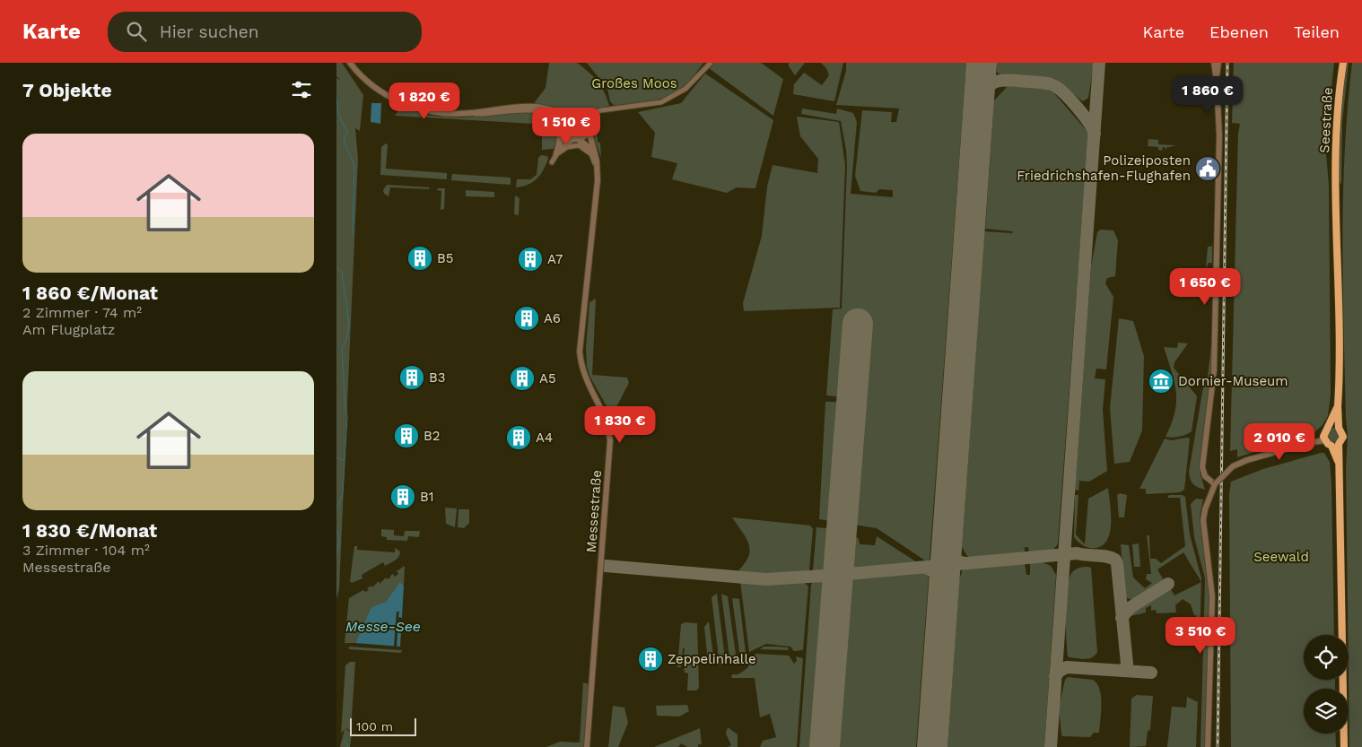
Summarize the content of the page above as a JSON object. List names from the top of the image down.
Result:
{
  "streets": {
    "main road": ["Seestraße"],
    "street": ["Messestraße"]
  },
  "water": ["Messe-See"],
  "parks": ["Großes Moos", "Seewald"],
  "places": {
    "public building": ["Polizeiposten Friedrichshafen-Flughafen"],
    "building": [
      "B5",
      "A7",
      "A6",
      "B3",
      "A5",
      "B2",
      "A4",
      "B1",
      "Zeppelinhalle"
    ],
    "museum": ["Dornier-Museum"]
  },
  "scale_bar": "100 m",
  "page": {
    "header": "Karte",
    "search": "Hier suchen",
    "nav": ["Karte", "Ebenen", "Teilen"],
    "heading": "7 Objekte",
    "price": [
      "1 860 €",
      "1 820 €",
      "1 510 €",
      "1 650 €",
      "1 830 €",
      "2 010 €",
      "3 510 €"
    ],
    "list": [
      {
        "name": "1 860 €/Monat",
        "note": "2 Zimmer · 74 m² · Am Flugplatz"
      },
      {
        "name": "1 830 €/Monat",
        "note": "3 Zimmer · 104 m² · Messestraße"
      }
    ],
    "scale": "100 m"
  }
}
